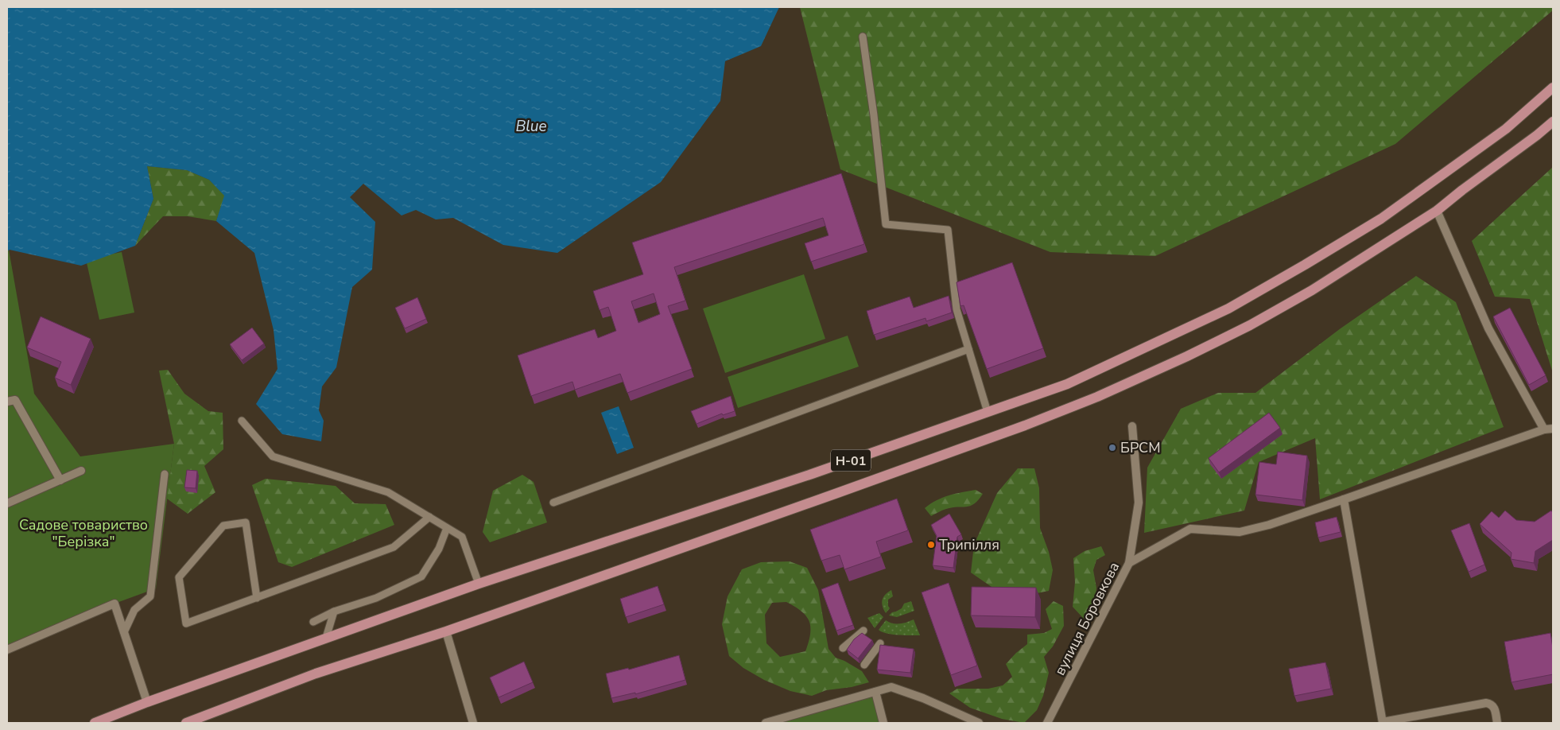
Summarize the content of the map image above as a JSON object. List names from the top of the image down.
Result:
{
  "streets": {
    "main road": ["Н-01"],
    "street": ["вулиця Боровкова"]
  },
  "water": ["Blue"],
  "parks": ["Садове товариство \"Берізка\""],
  "places": ["БРСМ", "Трипілля"]
}
